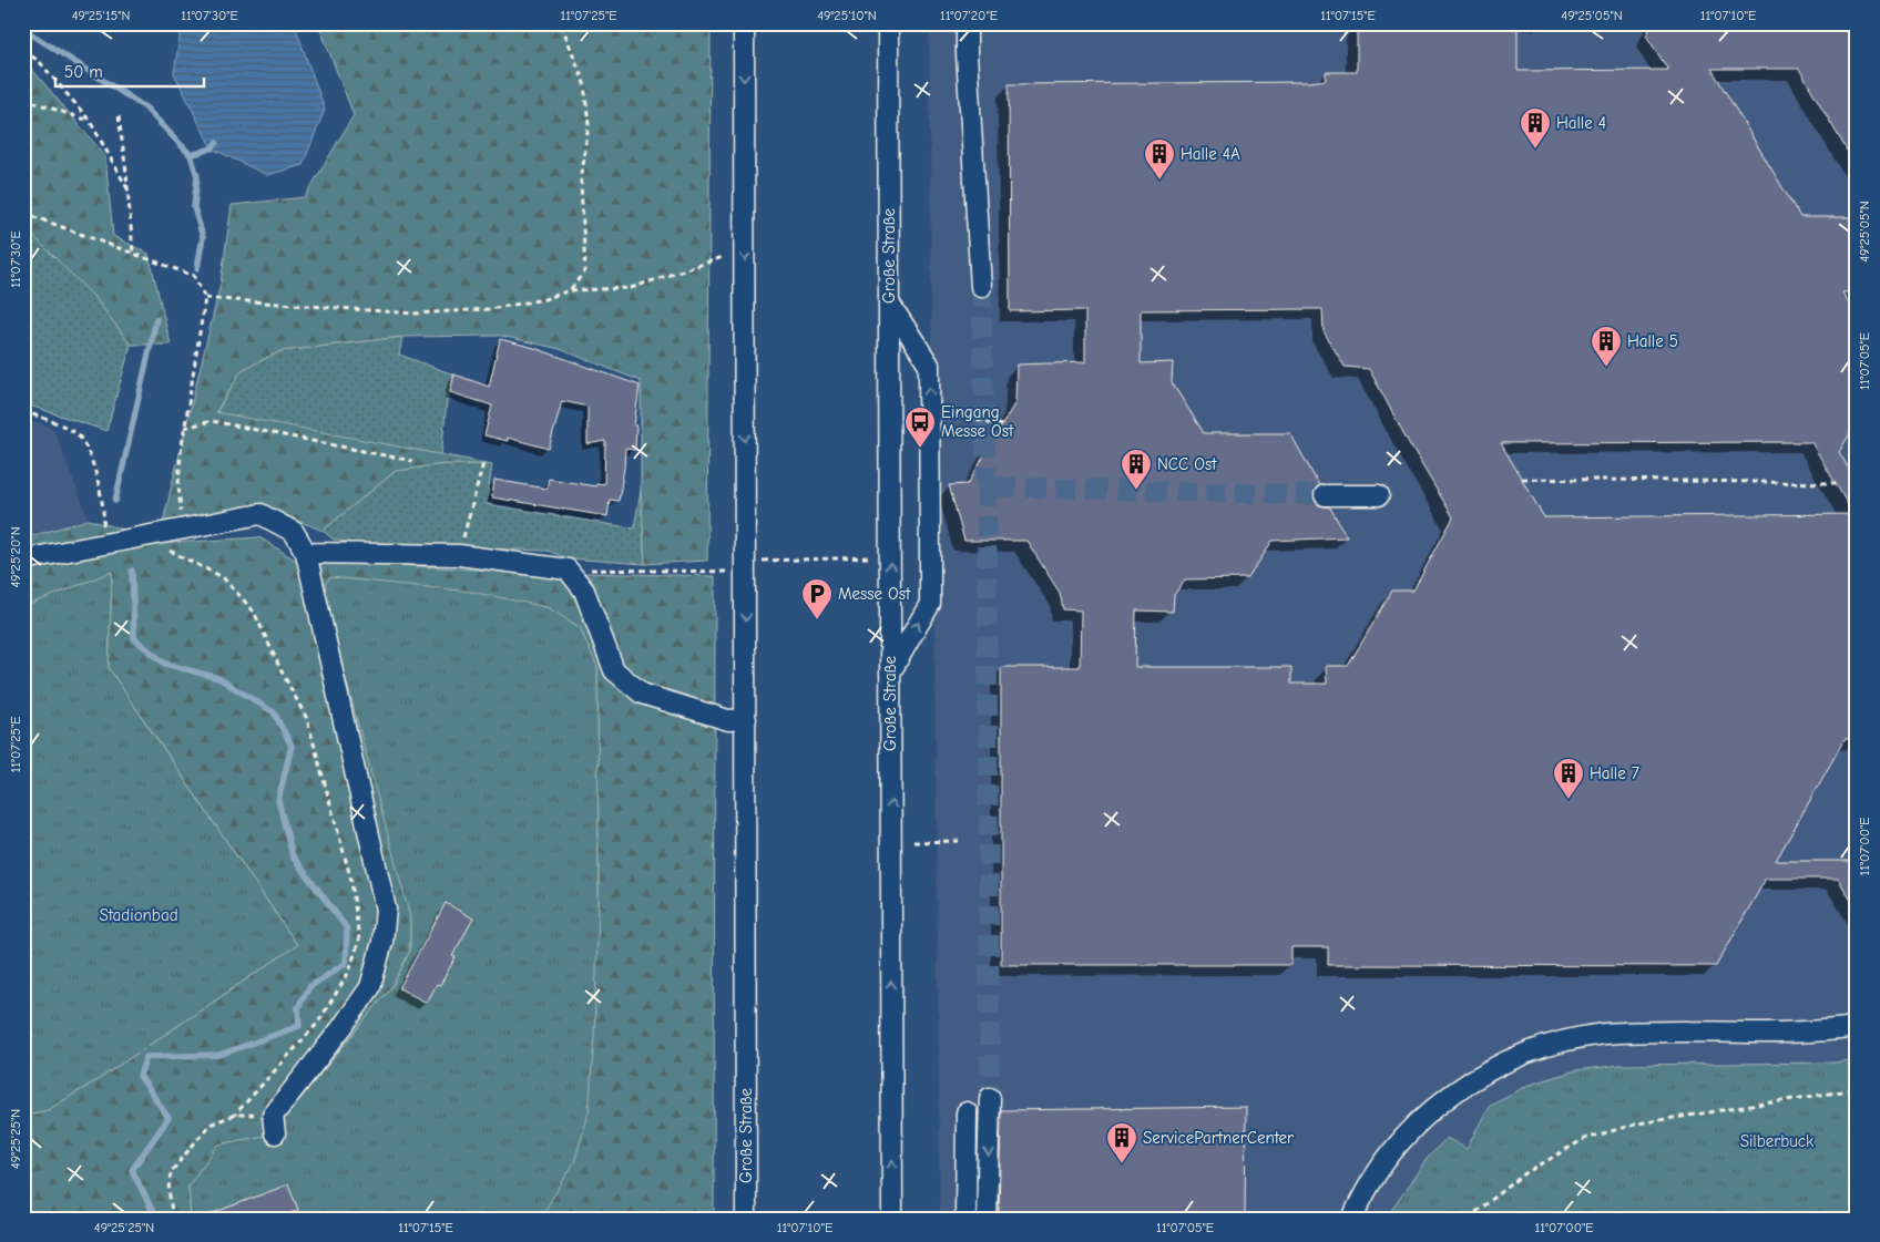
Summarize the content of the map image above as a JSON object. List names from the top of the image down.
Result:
{
  "streets": {
    "lane": ["Große Straße"]
  },
  "parks": ["Stadionbad", "Silberbuck"],
  "places": {
    "building": [
      "Halle 4",
      "Halle 4A",
      "Halle 5",
      "NCC Ost",
      "Halle 7",
      "ServicePartnerCenter"
    ],
    "bus stop": ["Eingang Messe Ost"],
    "parking": ["Messe Ost"]
  },
  "scale_bar": "50 m",
  "coordinates": [
    "49°25'15\"N",
    "11°07'30\"E",
    "11°07'25\"E",
    "49°25'10\"N",
    "11°07'20\"E",
    "11°07'15\"E",
    "49°25'05\"N",
    "11°07'10\"E",
    "11°07'05\"E",
    "49°25'20\"N",
    "11°07'00\"E",
    "49°25'25\"N"
  ]
}
